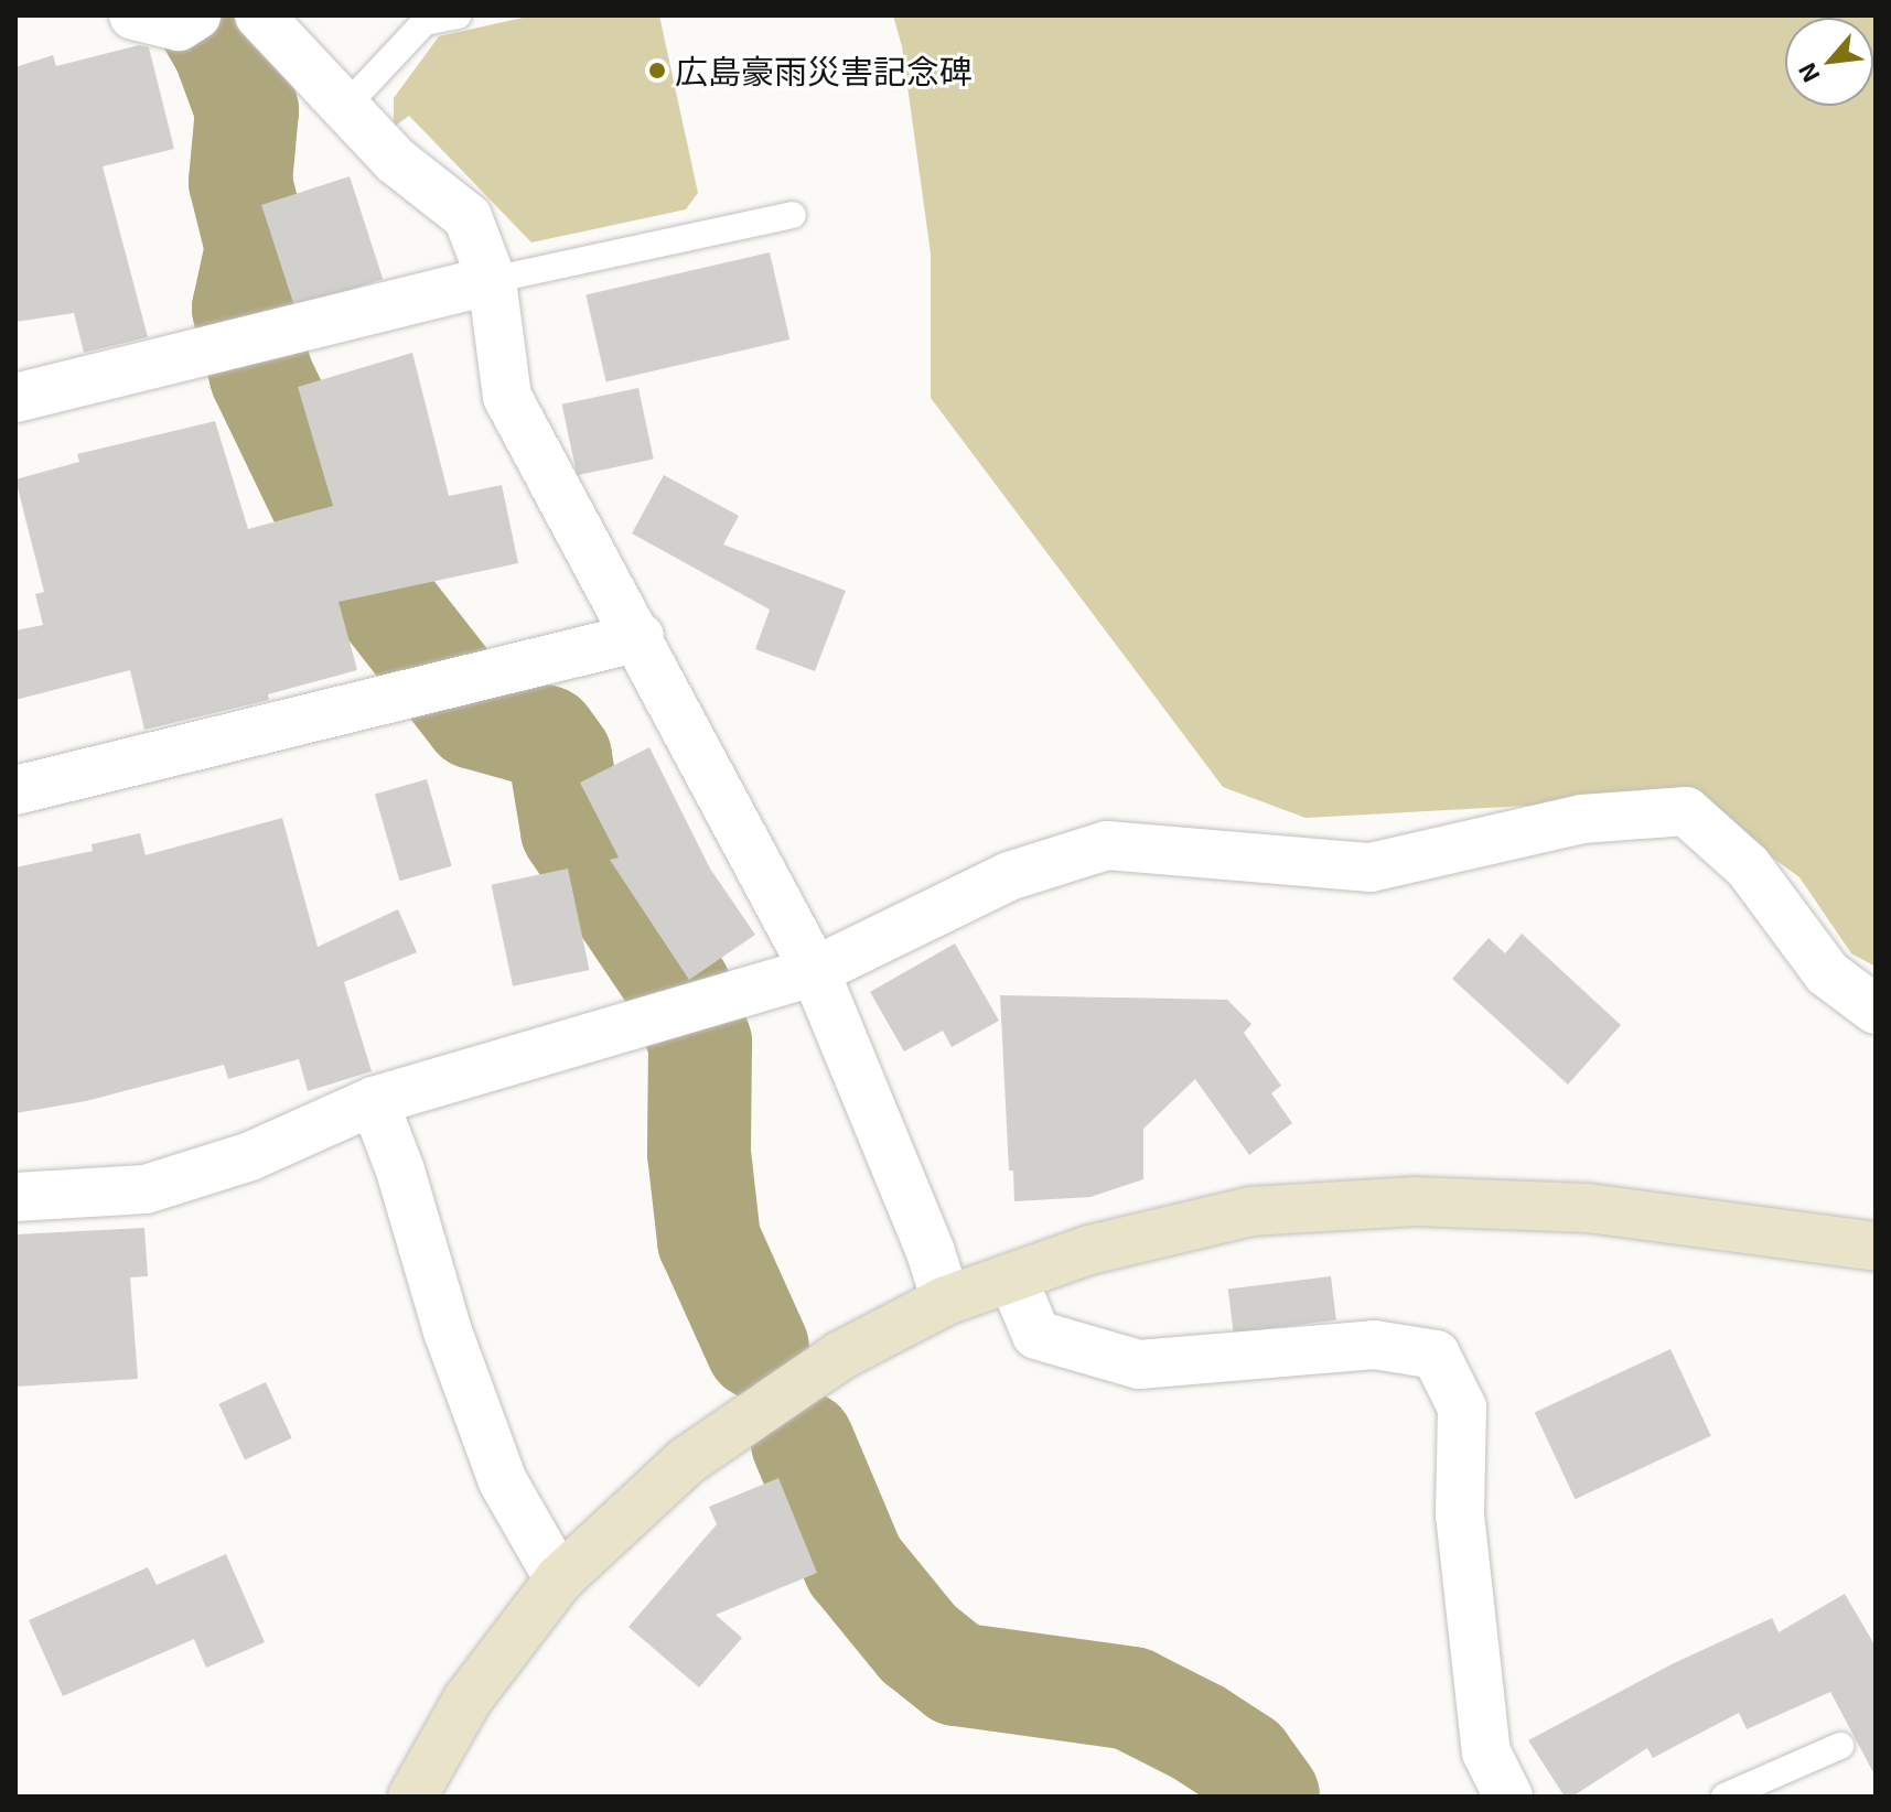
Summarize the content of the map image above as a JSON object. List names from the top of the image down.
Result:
{
  "places": ["広島豪雨災害記念碑"],
  "north": "bottom left"
}
